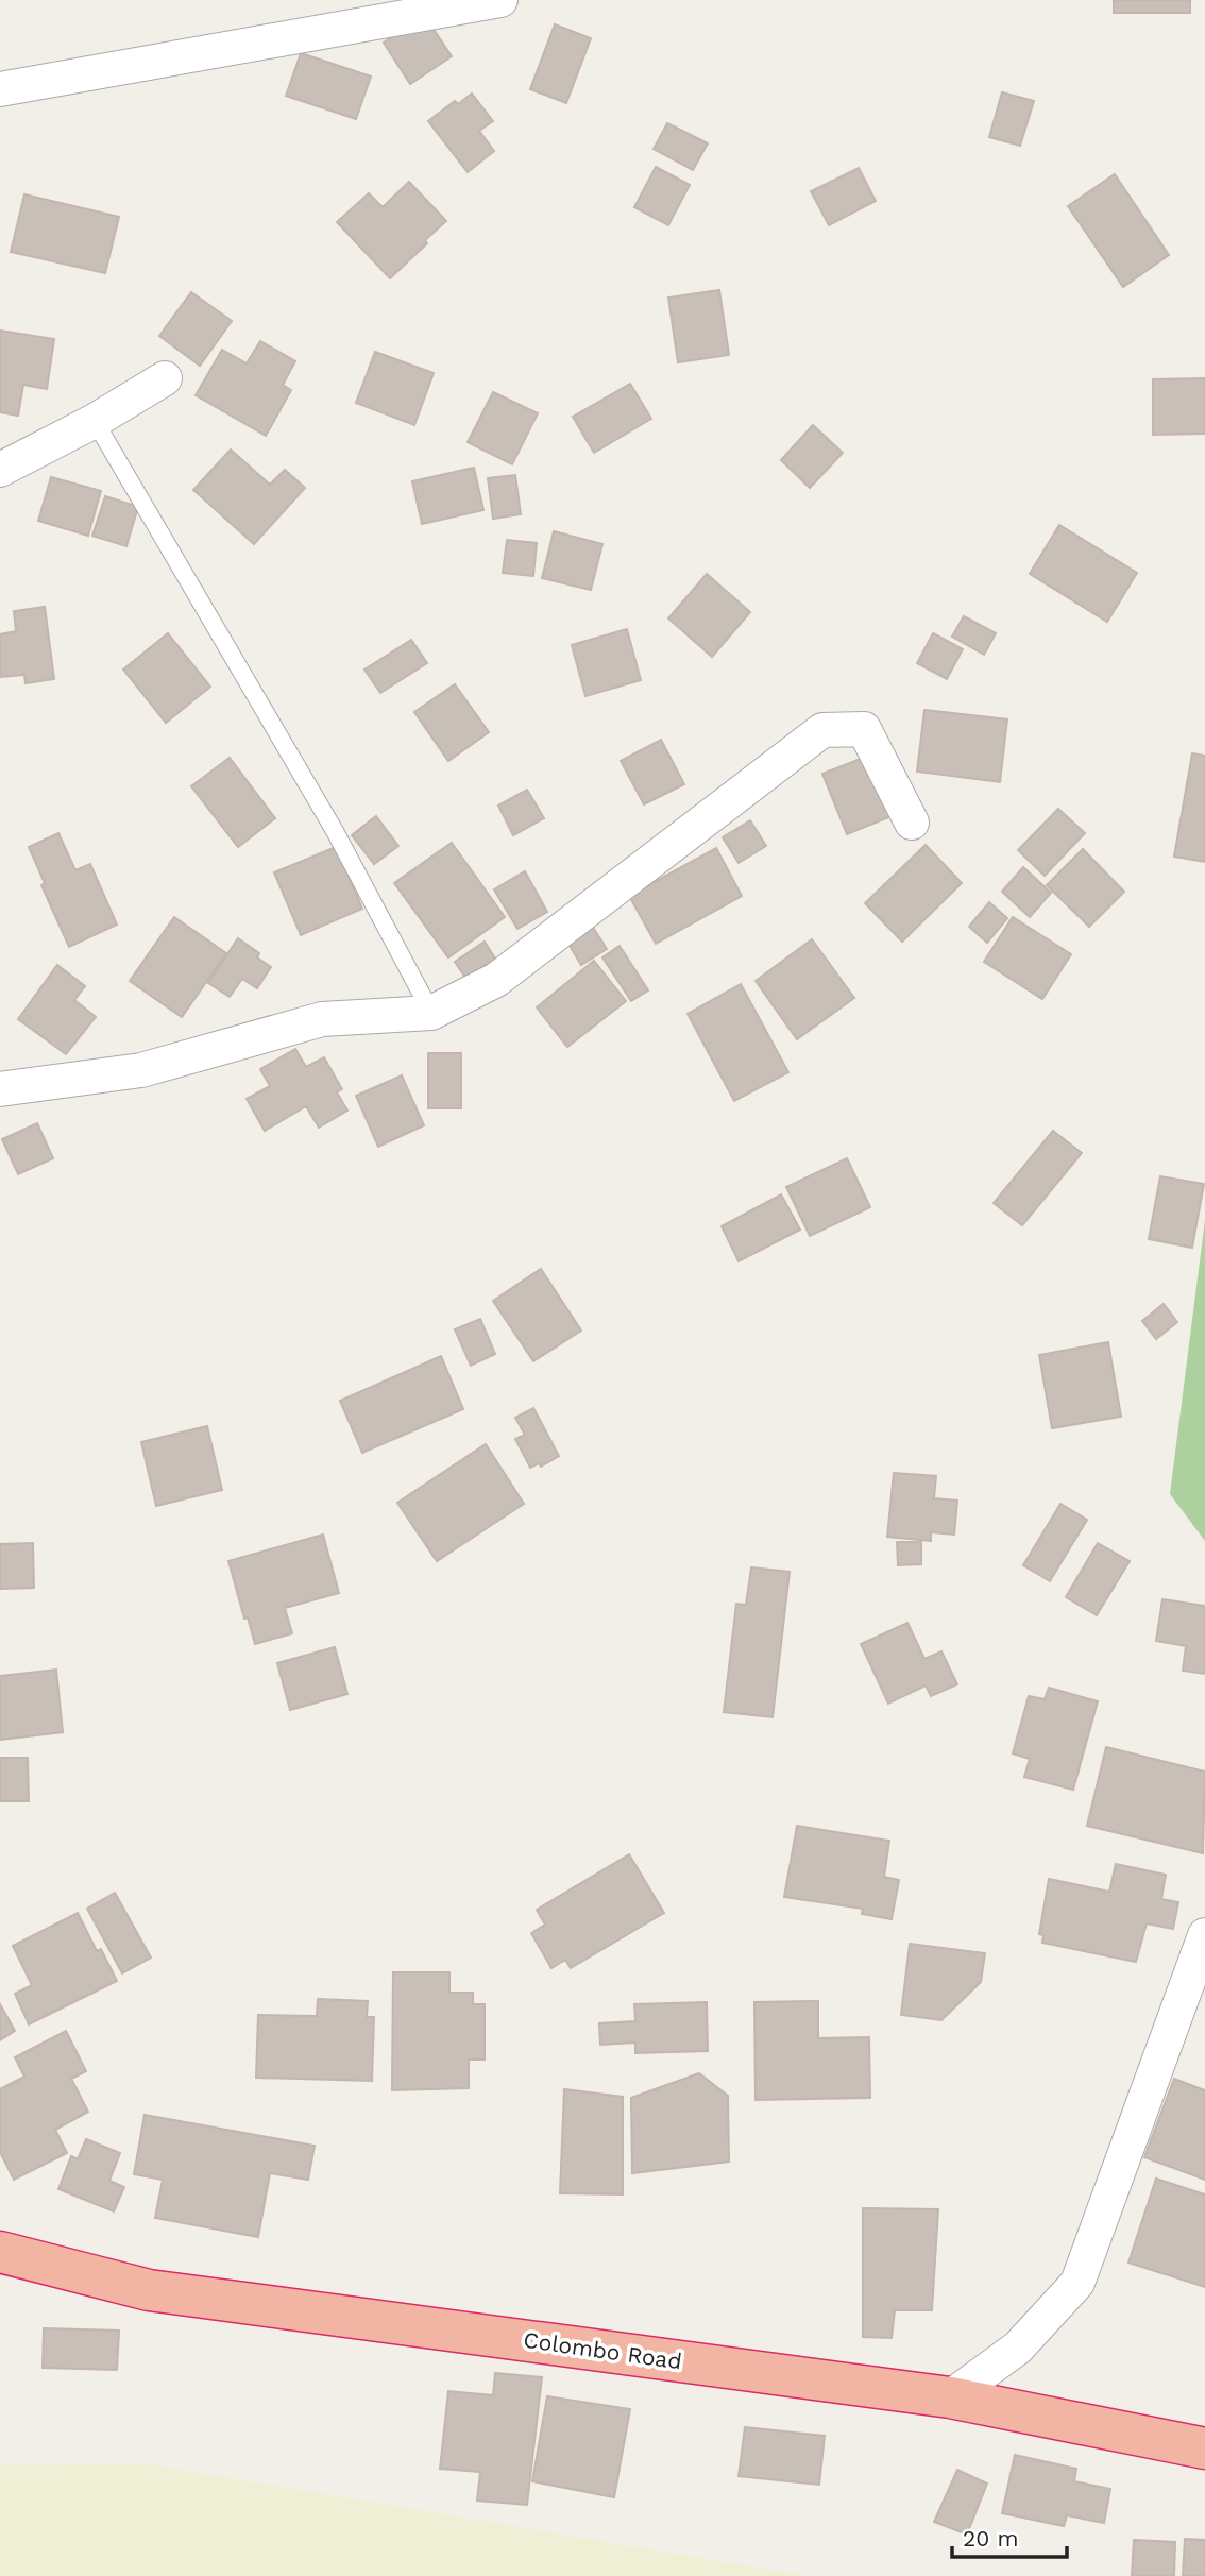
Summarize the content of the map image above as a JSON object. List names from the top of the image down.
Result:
{
  "streets": {
    "highway": ["Colombo Road"]
  },
  "scale_bar": "20 m"
}
